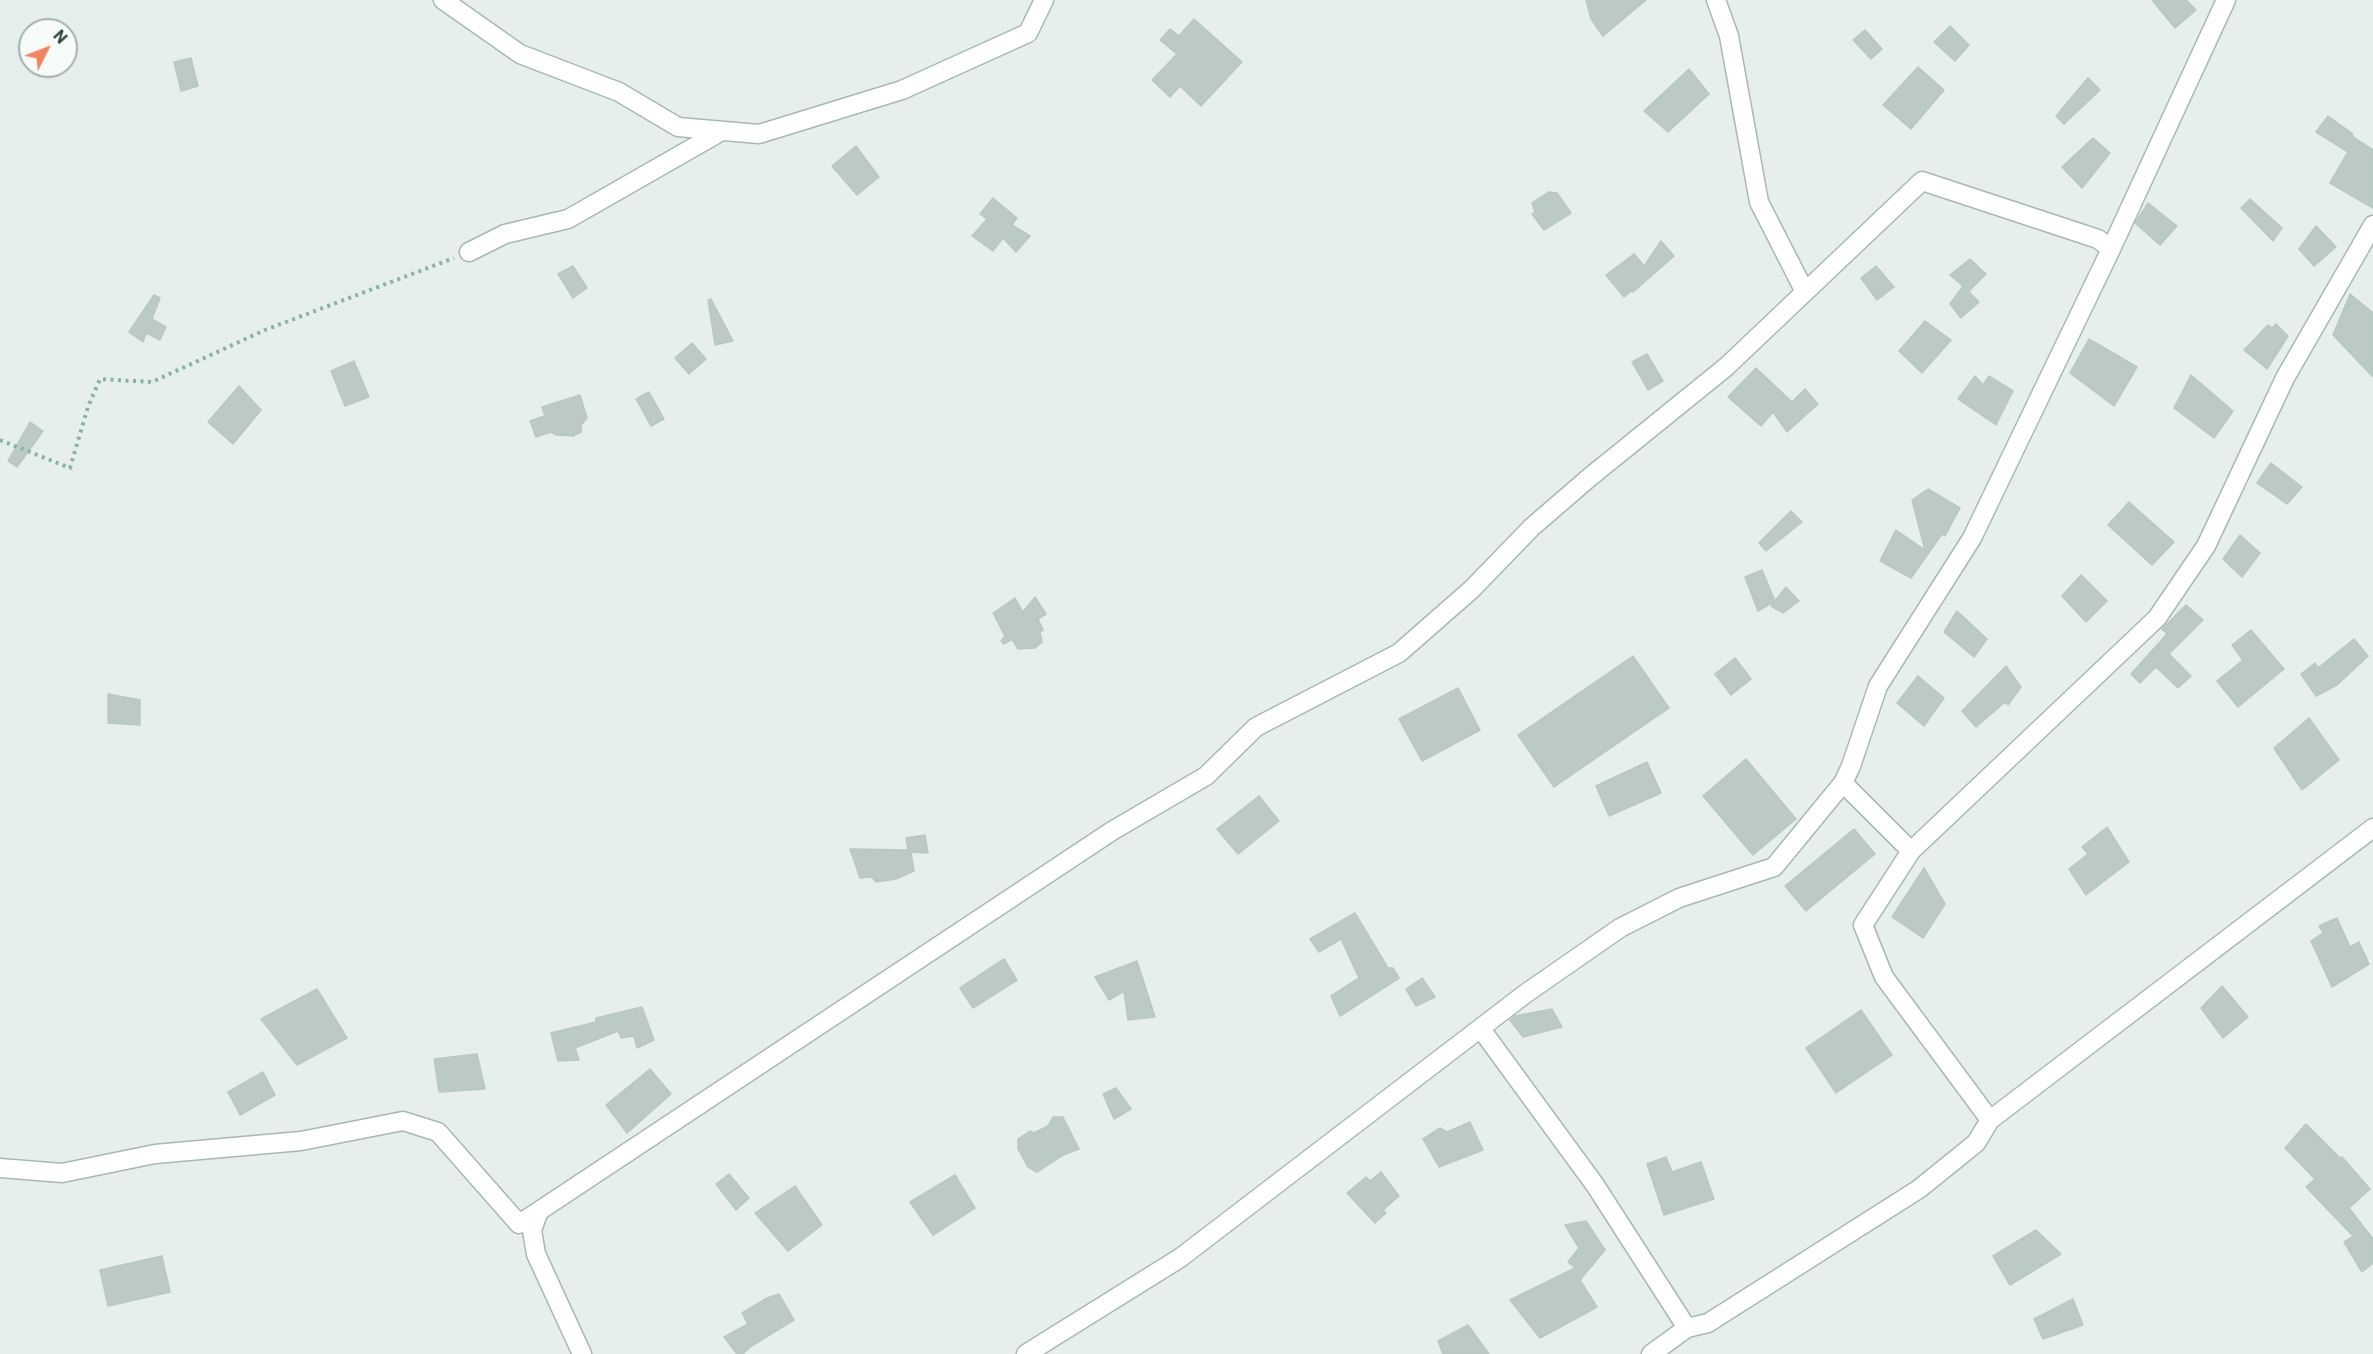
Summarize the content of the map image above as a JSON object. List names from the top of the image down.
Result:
{
  "north": "top right"
}
